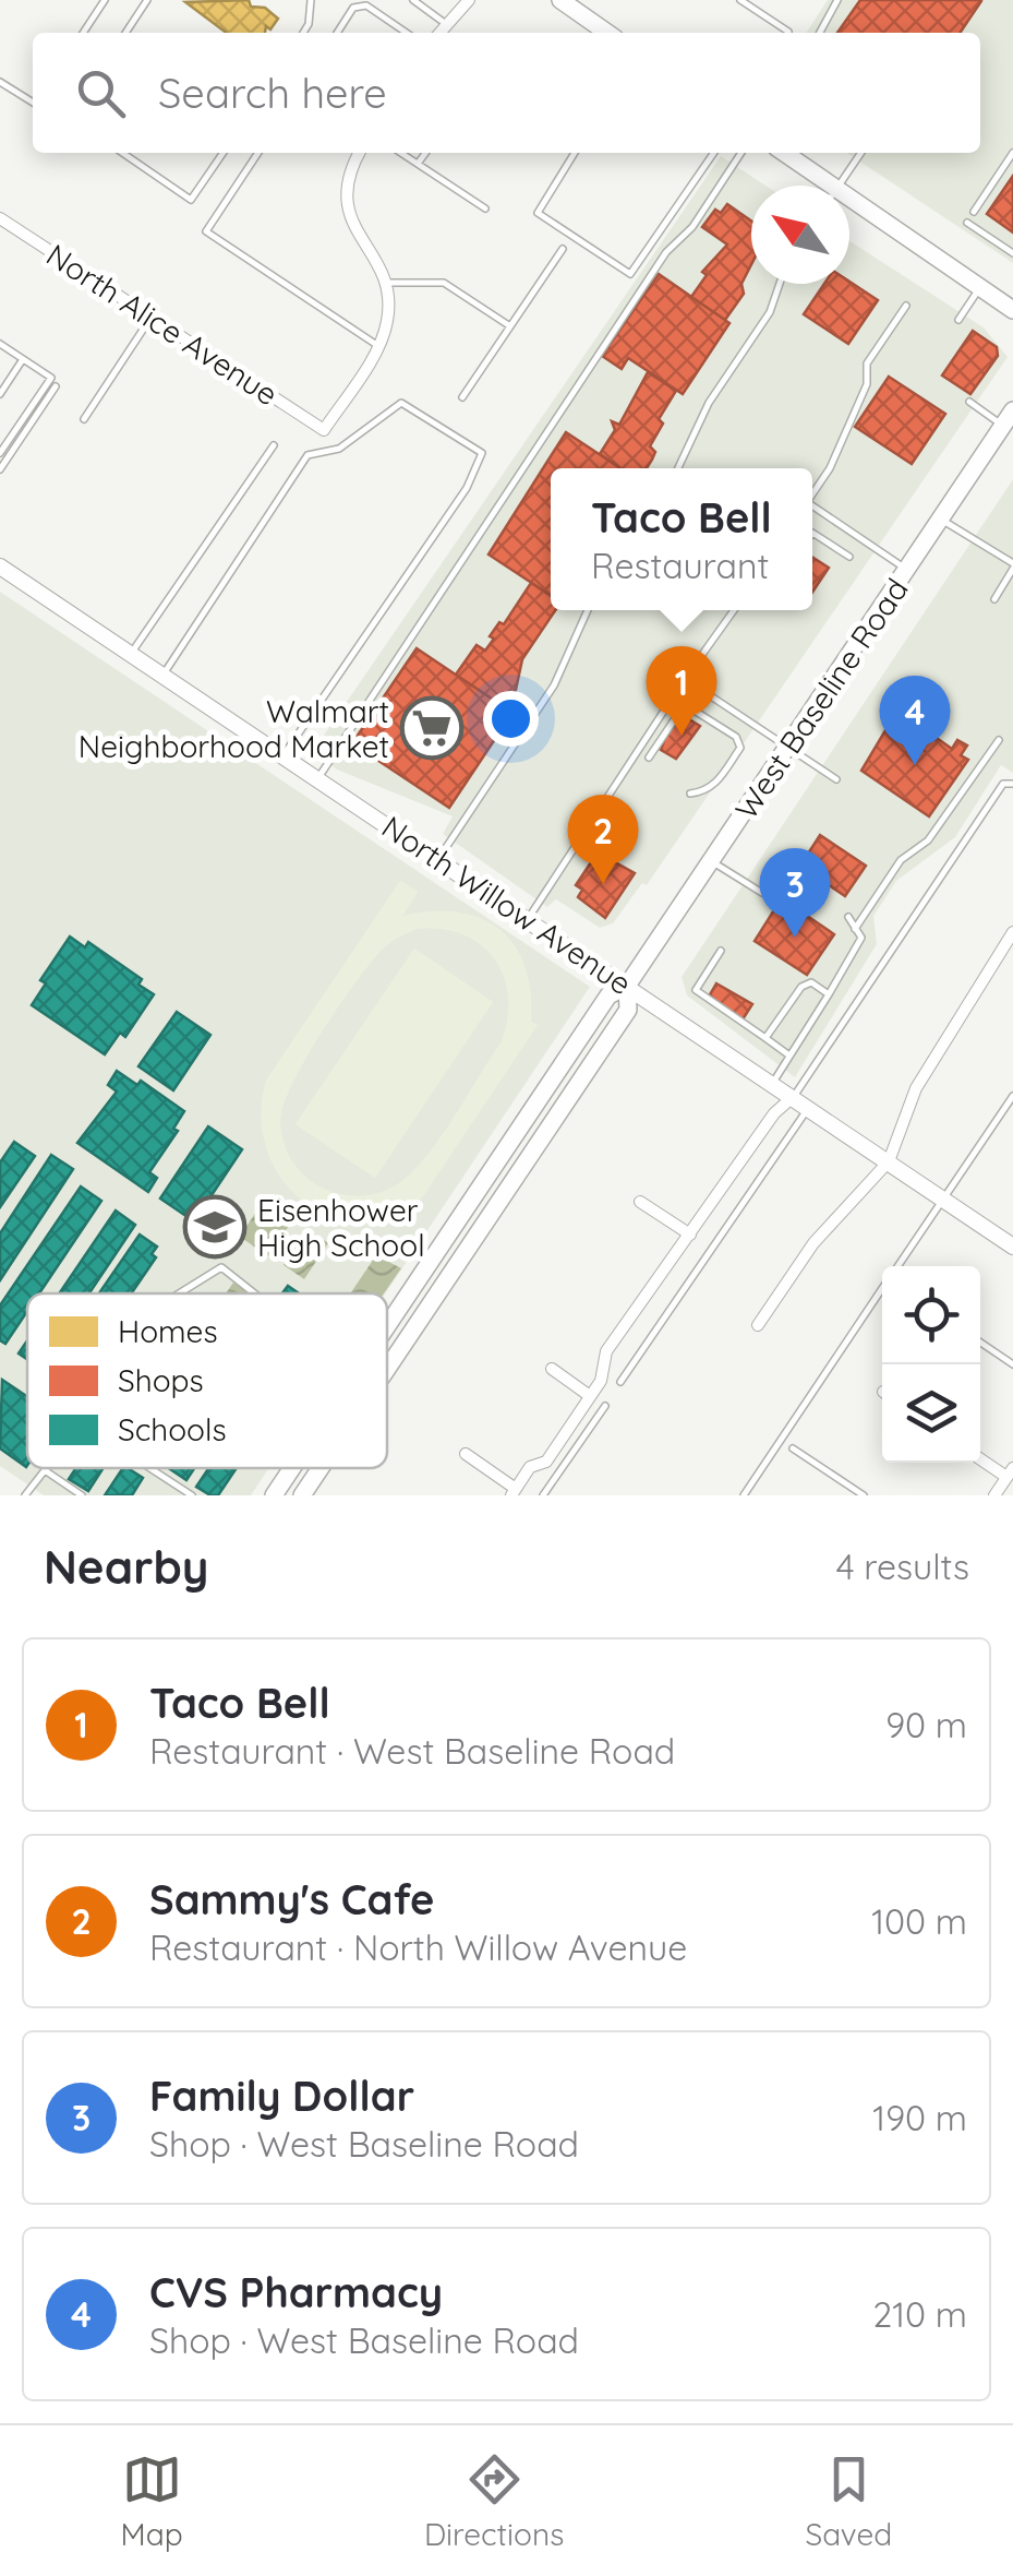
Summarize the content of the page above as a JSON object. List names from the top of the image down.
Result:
{
  "streets": {
    "main road": ["West Baseline Road"],
    "street": ["North Alice Avenue", "North Willow Avenue"]
  },
  "crossings": [
    ["West Baseline Road", "North Willow Avenue"]
  ],
  "places": {
    "supermarket": ["Walmart Neighborhood Market"],
    "school or university": ["Eisenhower High School"]
  },
  "legend": ["Homes", "Shops", "Schools"],
  "north": "top left",
  "page": {
    "search": "Search here",
    "popup": ["Taco Bell", "Restaurant"],
    "pins": [
      "1",
      "4",
      "2",
      "3"
    ],
    "heading": ["Nearby", "4 results"],
    "list": [
      {
        "mark": "1",
        "name": "Taco Bell",
        "note": "Restaurant · West Baseline Road",
        "value": "90 m"
      },
      {
        "mark": "2",
        "name": "Sammy's Cafe",
        "note": "Restaurant · North Willow Avenue",
        "value": "100 m"
      },
      {
        "mark": "3",
        "name": "Family Dollar",
        "note": "Shop · West Baseline Road",
        "value": "190 m"
      },
      {
        "mark": "4",
        "name": "CVS Pharmacy",
        "note": "Shop · West Baseline Road",
        "value": "210 m"
      }
    ],
    "nav": ["Map", "Directions", "Saved"]
  }
}
